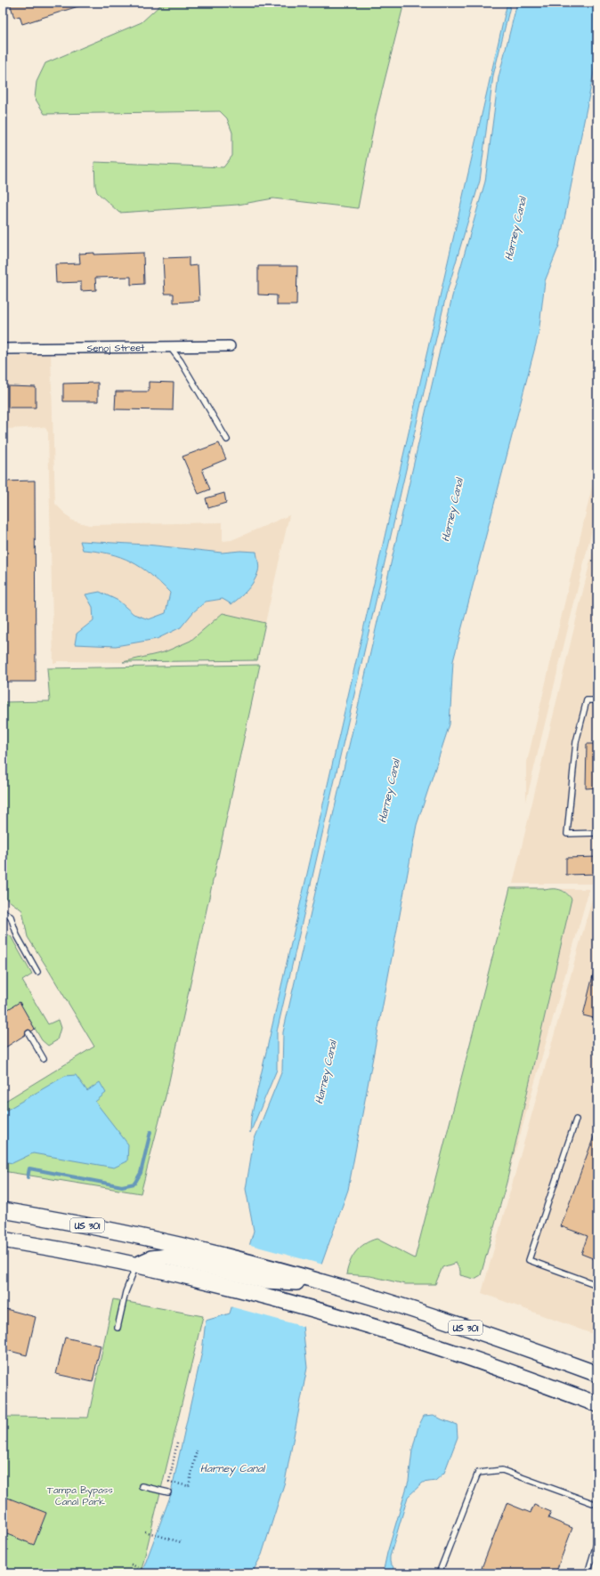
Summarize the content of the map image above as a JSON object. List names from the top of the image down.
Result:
{
  "streets": {
    "main road": ["US 301"],
    "street": ["Senoj Street"]
  },
  "water": ["Harney Canal"],
  "parks": ["Tampa Bypass Canal Park"]
}
